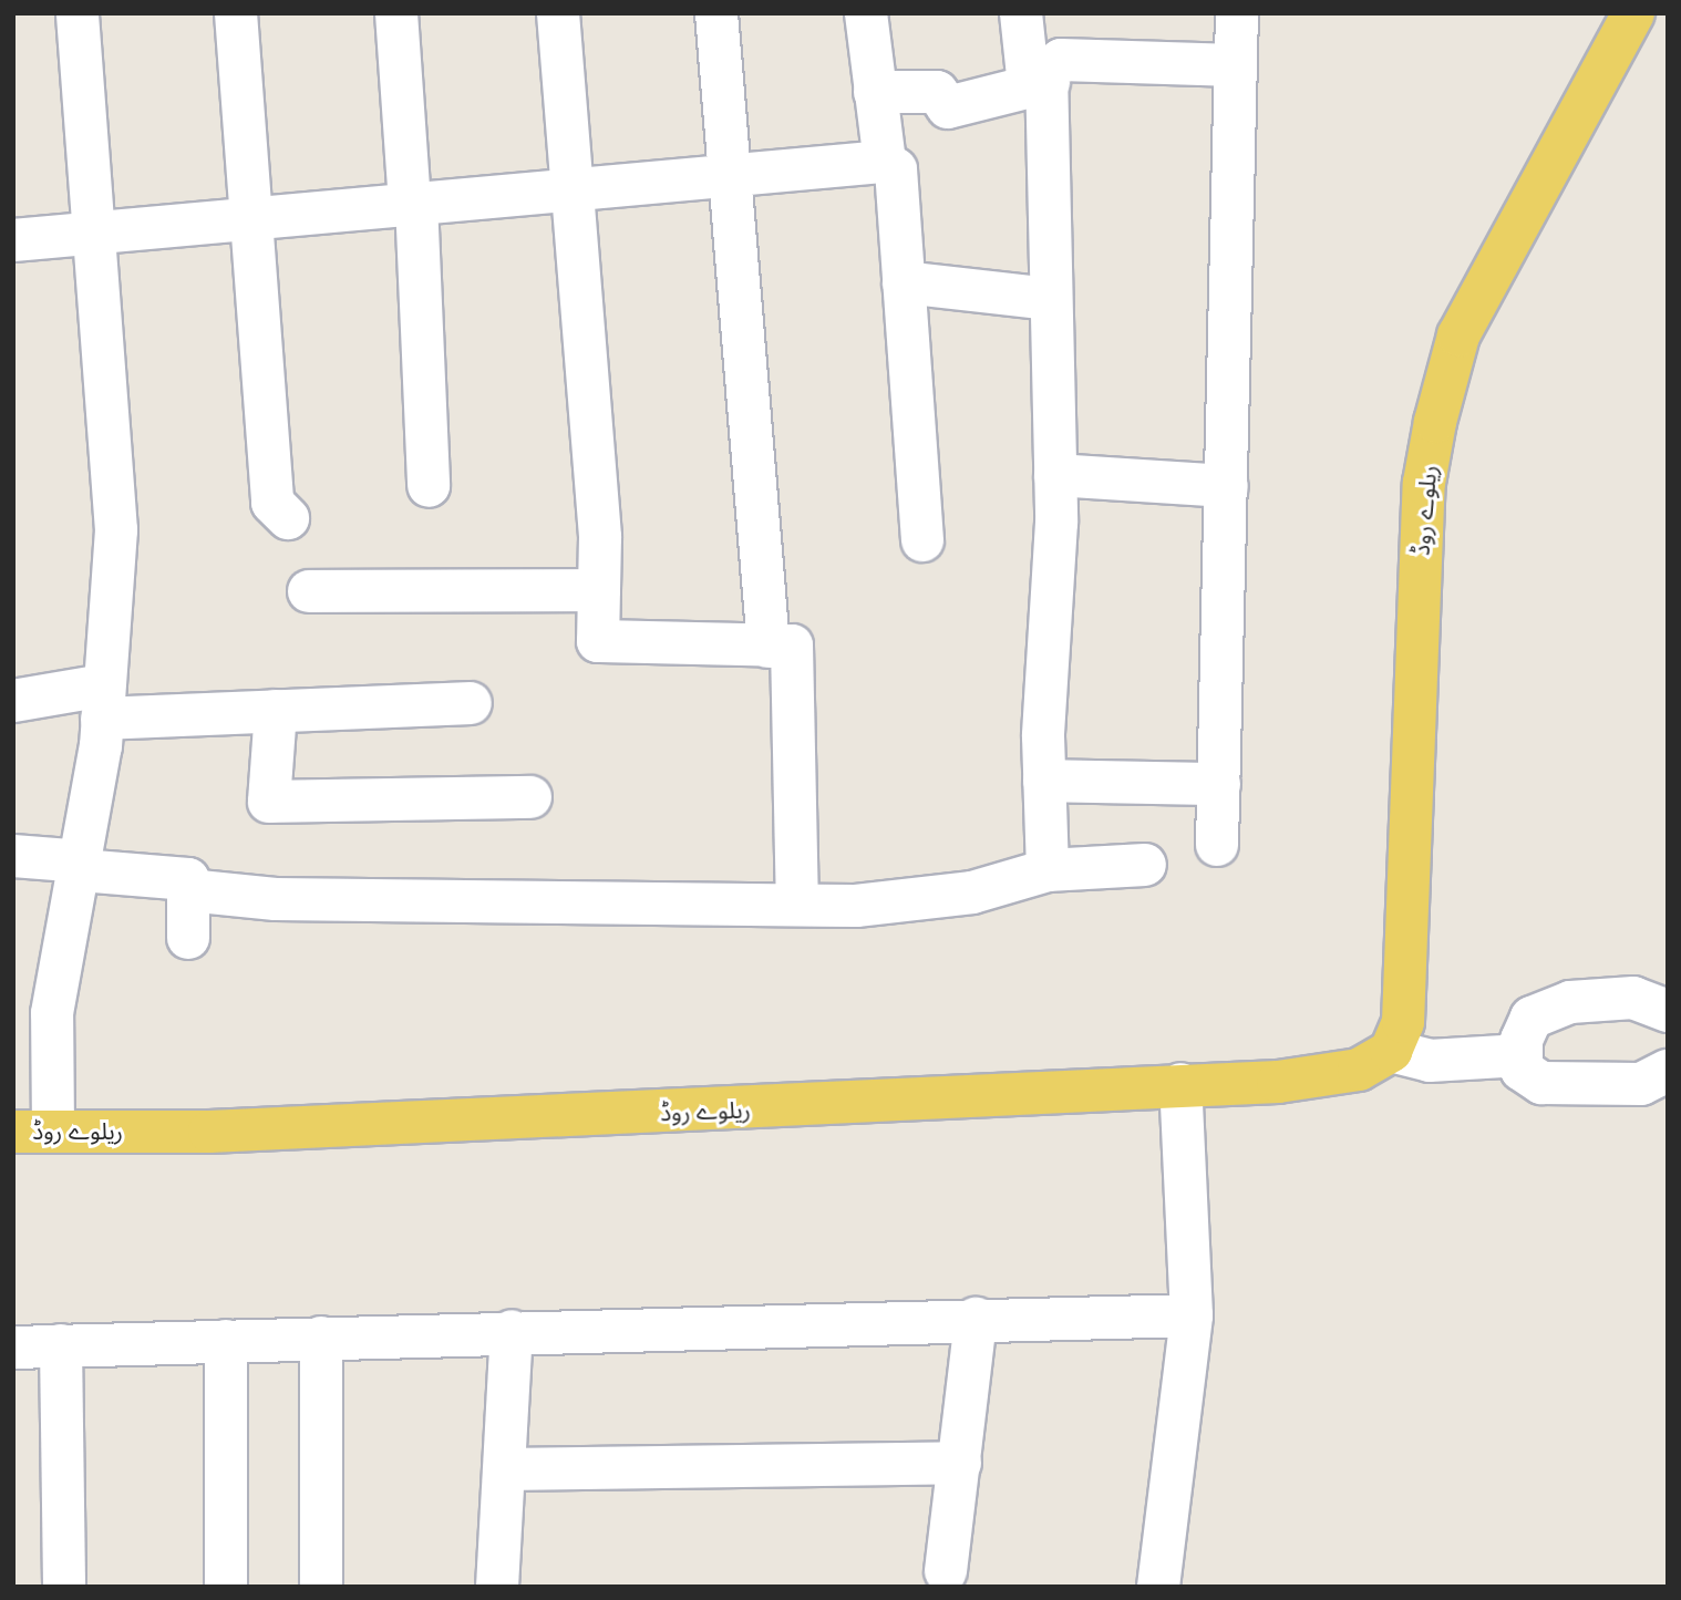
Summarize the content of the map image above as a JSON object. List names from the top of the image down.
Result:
{
  "streets": {
    "main road": ["ریلوے روڈ"]
  }
}
